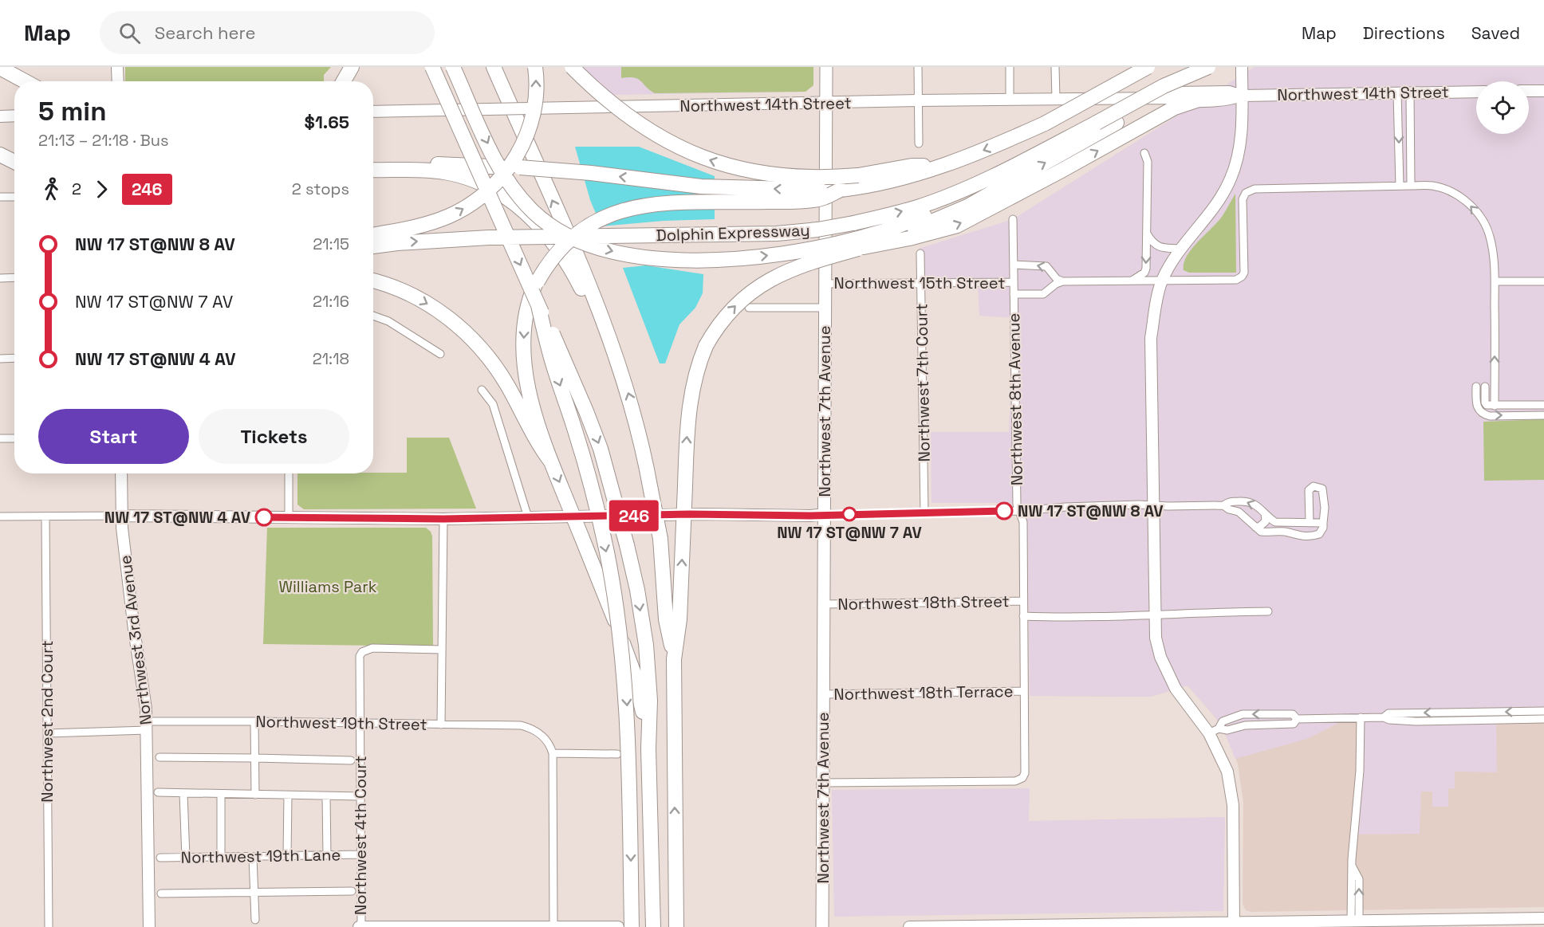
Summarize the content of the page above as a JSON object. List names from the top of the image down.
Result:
{
  "streets": {
    "highway": ["Dolphin Expressway"],
    "main road": ["Northwest 7th Avenue"],
    "street": [
      "Northwest 14th Street",
      "Northwest 15th Street",
      "Northwest 7th Court",
      "Northwest 8th Avenue",
      "Northwest 18th Street",
      "Northwest 3rd Avenue",
      "Northwest 18th Terrace",
      "Northwest 2nd Court",
      "Northwest 19th Street",
      "Northwest 4th Court",
      "Northwest 19th Lane"
    ]
  },
  "crossings": [
    ["Northwest 14th Street", "Northwest 7th Avenue"],
    ["Northwest 15th Street", "Northwest 7th Court"],
    ["Northwest 15th Street", "Northwest 8th Avenue"],
    ["Northwest 15th Street", "Northwest 7th Avenue"],
    ["Northwest 8th Avenue", "Northwest 7th Avenue"],
    ["Northwest 8th Avenue", "Northwest 18th Street"],
    ["Northwest 8th Avenue", "Northwest 18th Terrace"],
    ["Northwest 7th Avenue", "Northwest 18th Street"],
    ["Northwest 7th Avenue", "Northwest 18th Terrace"],
    ["Northwest 3rd Avenue", "Northwest 19th Street"],
    ["Northwest 2nd Court", "Northwest 19th Street"],
    ["Northwest 19th Street", "Northwest 4th Court"],
    ["Northwest 4th Court", "Northwest 19th Lane"]
  ],
  "parks": ["Williams Park"],
  "places": ["NW 17 ST@NW 8 AV", "NW 17 ST@NW 7 AV", "NW 17 ST@NW 4 AV"],
  "lines": ["bus line 246"],
  "page": {
    "header": "Map",
    "search": "Search here",
    "nav": ["Map", "Directions", "Saved"],
    "on_map": "246",
    "heading": ["5 min", "21:13 – 21:18 · Bus", "$1.65"],
    "legs": ["2", "246", "2 stops"],
    "list": [
      {
        "name": "NW 17 ST@NW 8 AV",
        "value": "21:15"
      },
      {
        "name": "NW 17 ST@NW 7 AV",
        "value": "21:16"
      },
      {
        "name": "NW 17 ST@NW 4 AV",
        "value": "21:18"
      }
    ],
    "buttons": ["Start", "Tickets"]
  }
}
